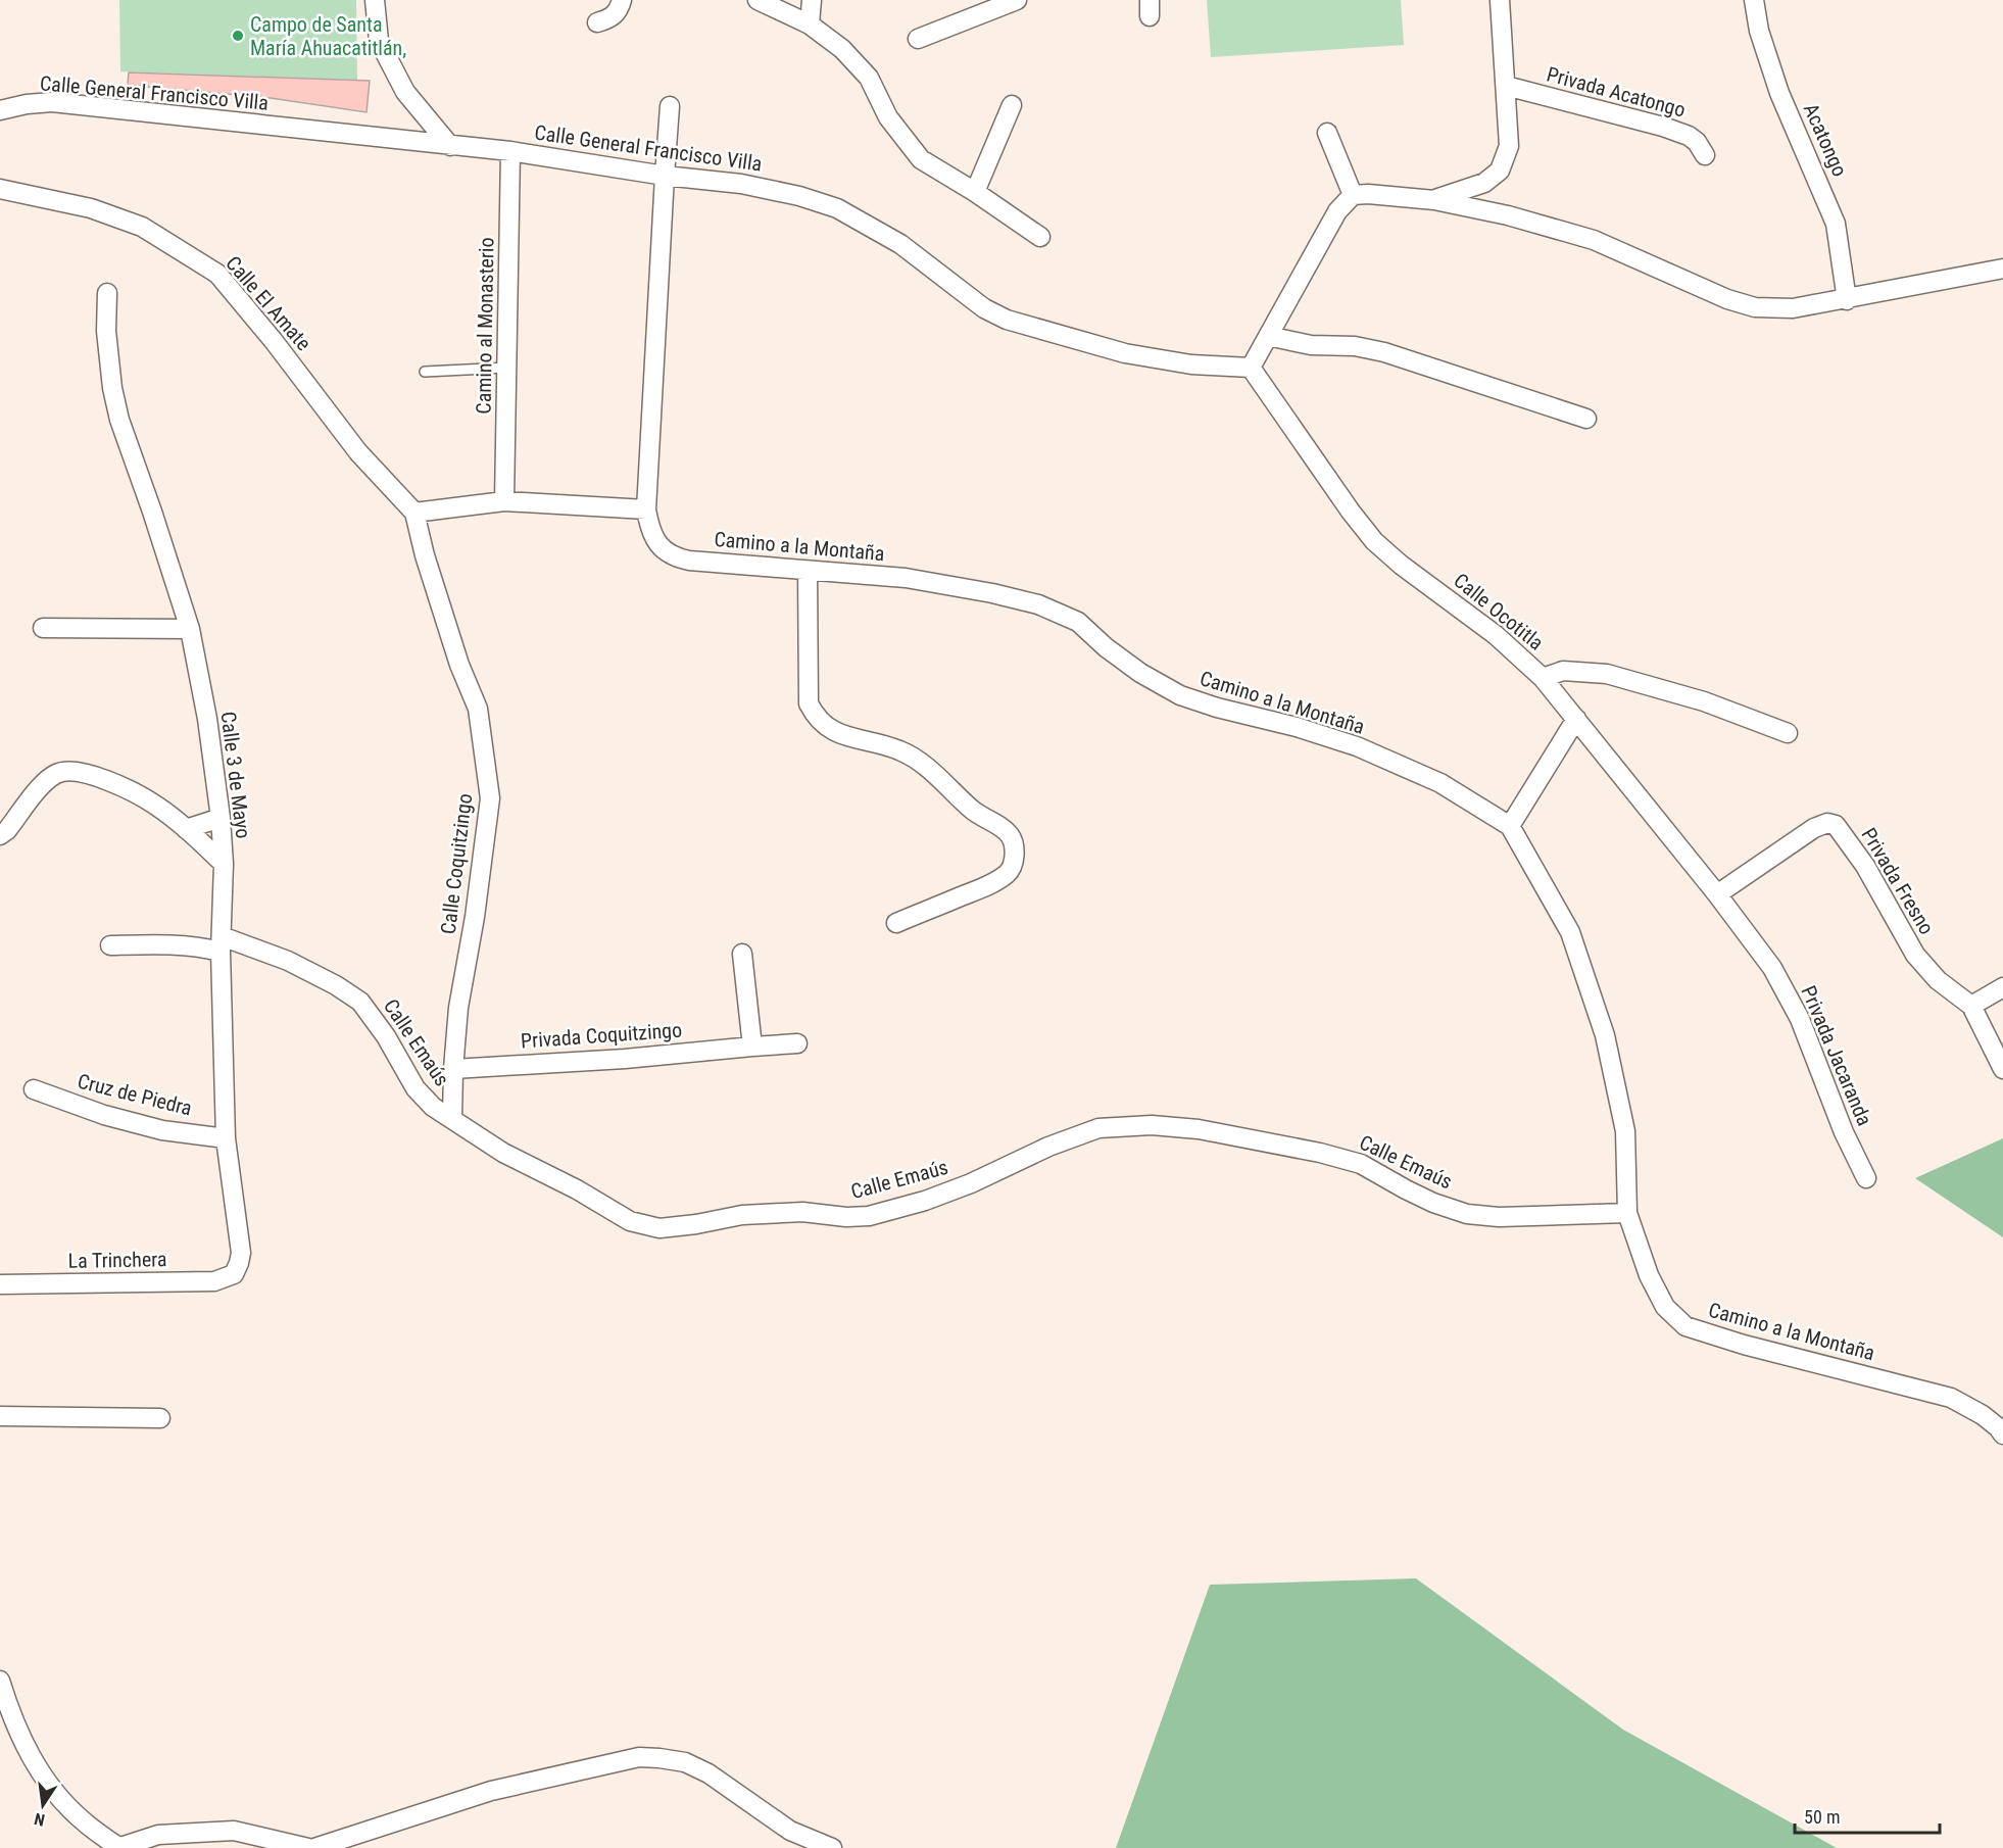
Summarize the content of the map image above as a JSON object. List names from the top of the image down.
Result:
{
  "streets": {
    "street": [
      "Privada Acatongo",
      "Calle General Francisco Villa",
      "Acatongo",
      "Calle El Amate",
      "Camino al Monasterio",
      "Camino a la Montaña",
      "Calle Ocotitla",
      "Calle 3 de Mayo",
      "Calle Coquitzingo",
      "Privada Fresno",
      "Privada Coquitzingo",
      "Calle Emaús",
      "Privada Jacaranda",
      "Cruz de Piedra",
      "La Trinchera"
    ]
  },
  "crossings": [
    ["Calle General Francisco Villa", "Camino al Monasterio"],
    ["Calle General Francisco Villa", "Camino a la Montaña"],
    ["Calle General Francisco Villa", "Calle Ocotitla"],
    ["Calle El Amate", "Calle Coquitzingo"],
    ["Camino a la Montaña", "Calle Emaús"],
    ["Calle Ocotitla", "Privada Fresno"],
    ["Calle Ocotitla", "Privada Jacaranda"],
    ["Calle 3 de Mayo", "Calle Emaús"],
    ["Calle 3 de Mayo", "Cruz de Piedra"],
    ["Calle 3 de Mayo", "La Trinchera"],
    ["Calle Coquitzingo", "Privada Coquitzingo"],
    ["Calle Coquitzingo", "Calle Emaús"],
    ["Privada Fresno", "Privada Jacaranda"]
  ],
  "places": ["Campo de Santa María Ahuacatitlán,"],
  "scale_bar": "50 m",
  "north": "bottom"
}
